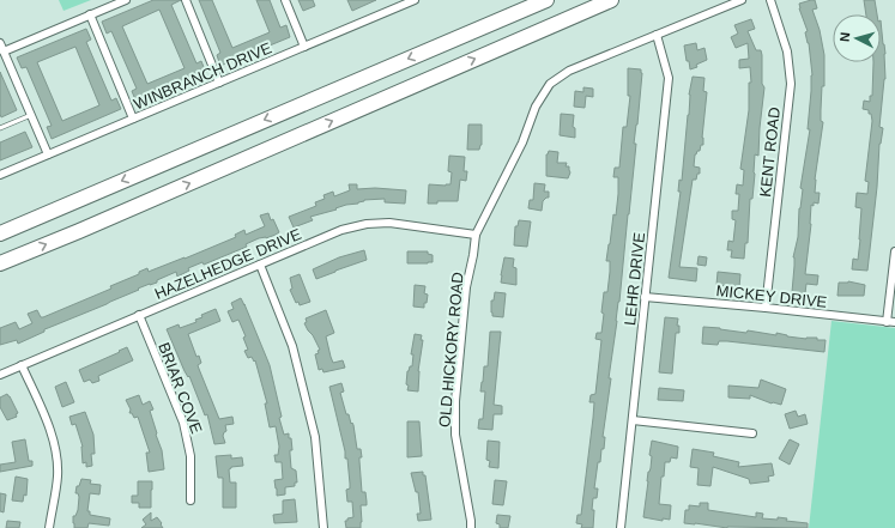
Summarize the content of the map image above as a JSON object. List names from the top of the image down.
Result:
{
  "streets": {
    "street": [
      "WINBRANCH DRIVE",
      "KENT ROAD",
      "HAZELHEDGE DRIVE",
      "LEHR DRIVE",
      "MICKEY DRIVE",
      "OLD HICKORY ROAD",
      "BRIAR COVE"
    ]
  },
  "crossings": [
    ["KENT ROAD", "MICKEY DRIVE"],
    ["HAZELHEDGE DRIVE", "OLD HICKORY ROAD"],
    ["HAZELHEDGE DRIVE", "BRIAR COVE"],
    ["LEHR DRIVE", "MICKEY DRIVE"],
    ["LEHR DRIVE", "OLD HICKORY ROAD"]
  ],
  "north": "left"
}
